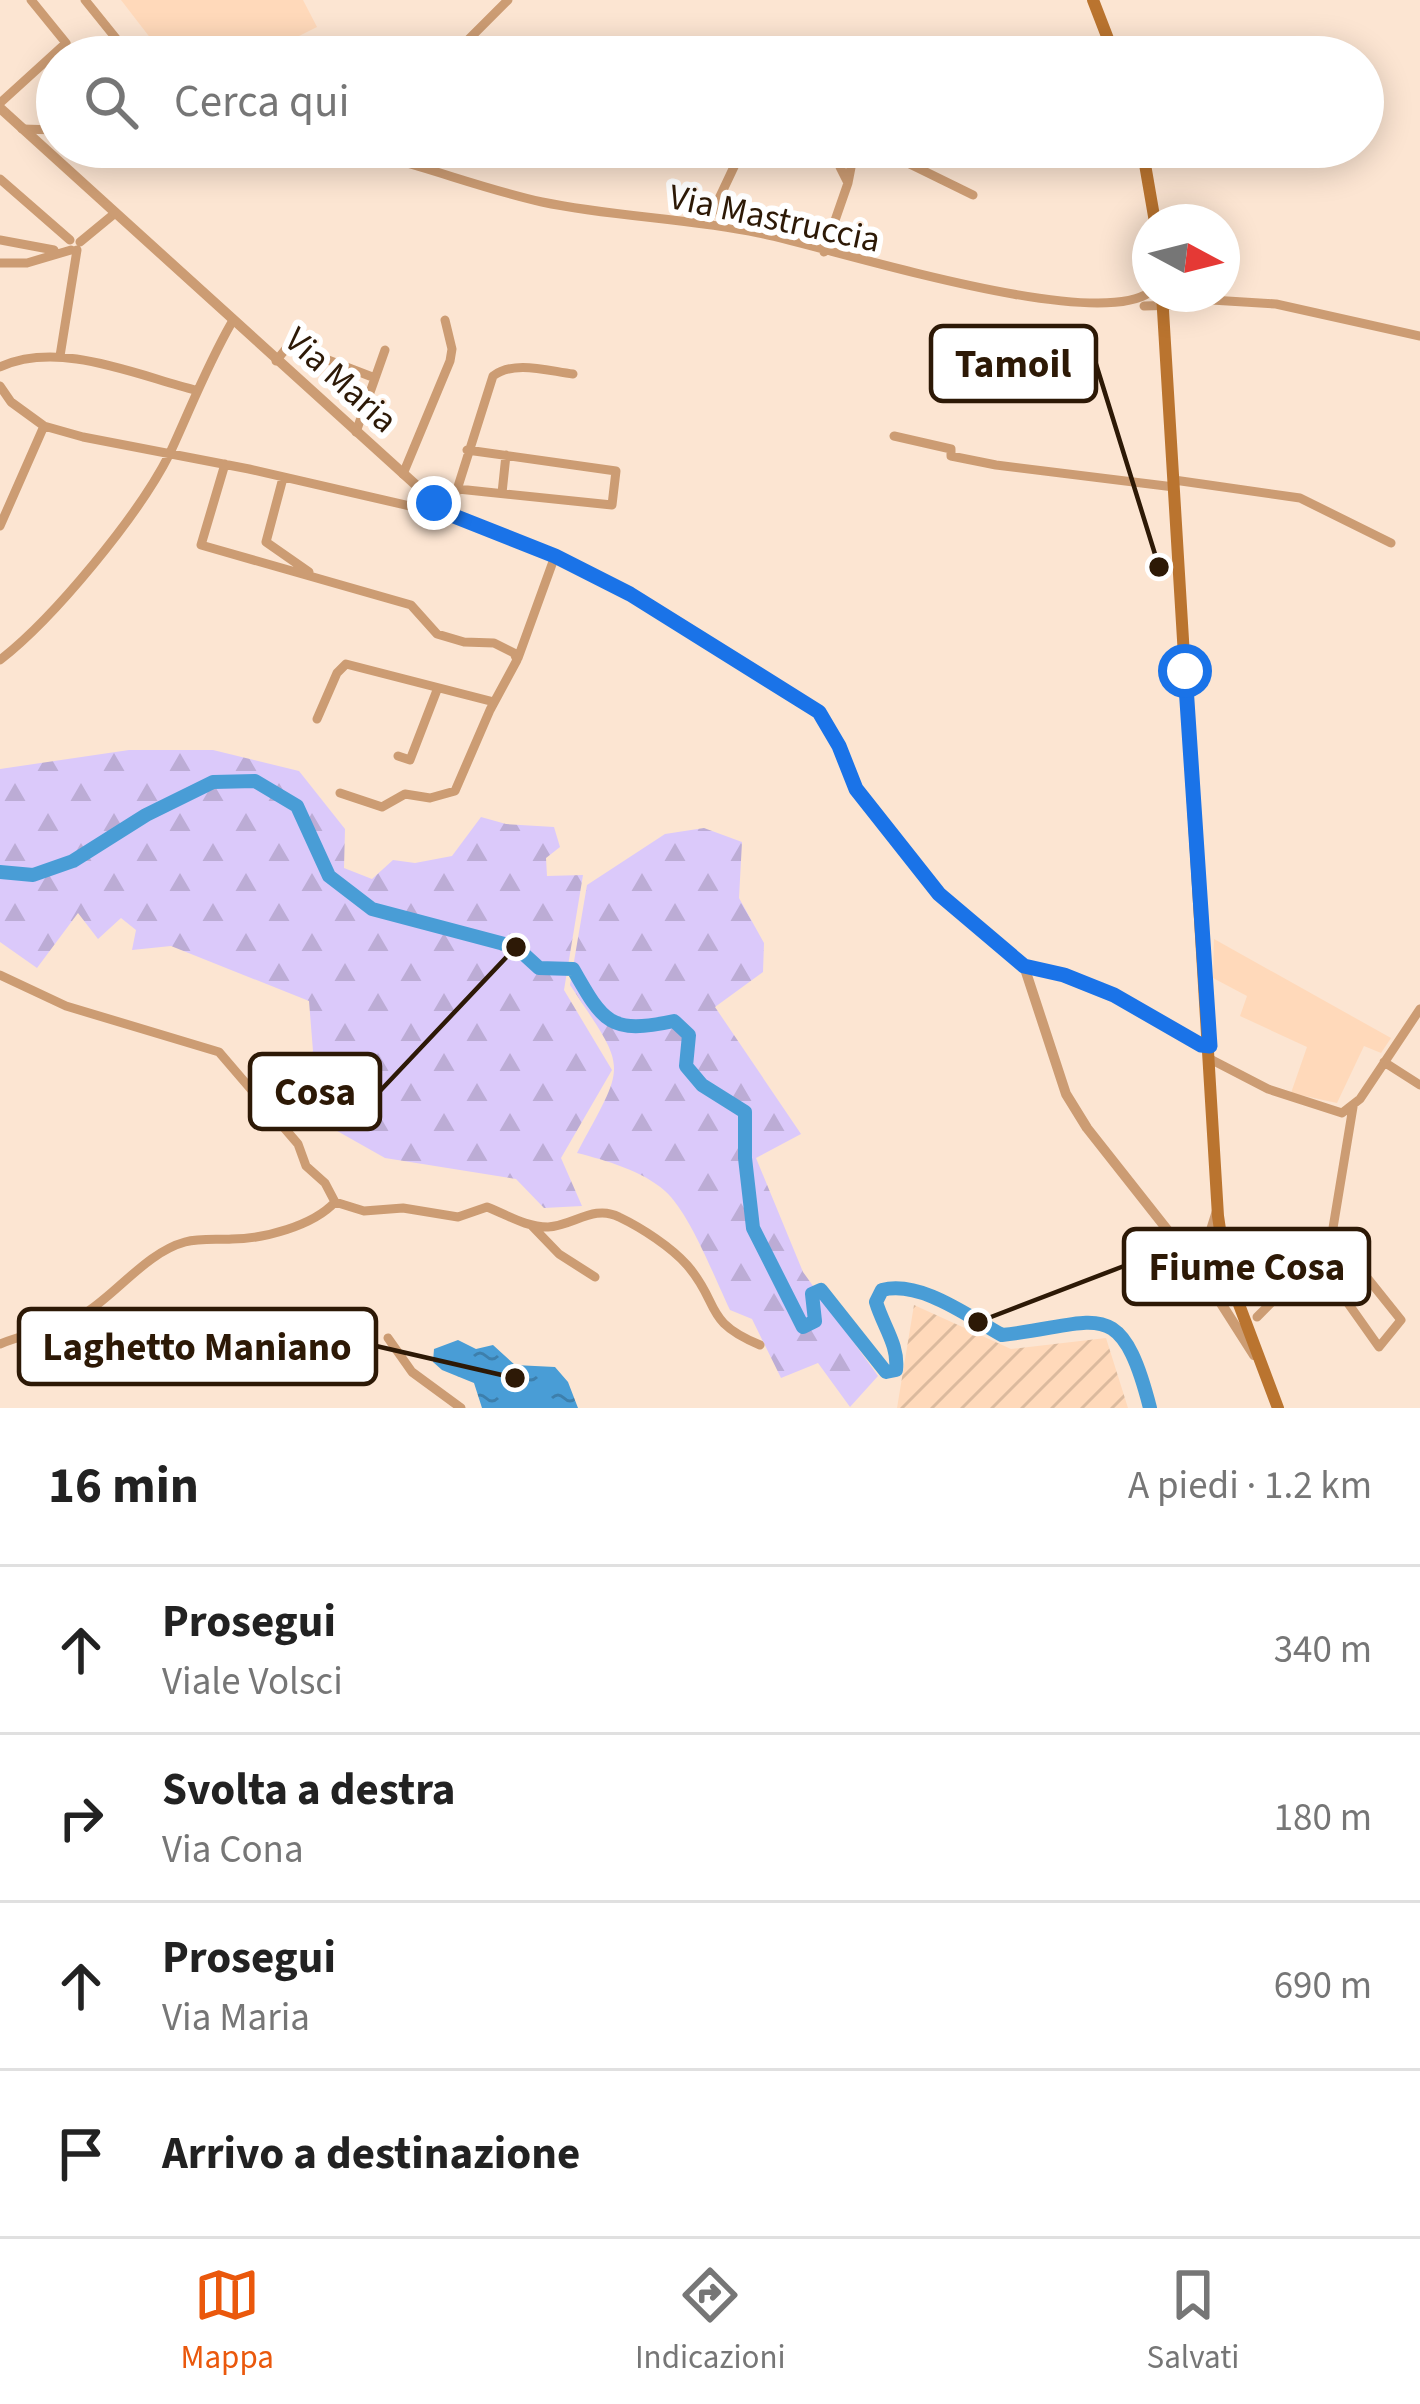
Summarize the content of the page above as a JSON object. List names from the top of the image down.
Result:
{
  "streets": {
    "street": ["Via Mastruccia", "Via Maria"]
  },
  "places": [
    "Tamoil",
    "Cosa",
    "Fiume Cosa",
    "Laghetto Maniano"
  ],
  "north": "right",
  "page": {
    "search": "Cerca qui",
    "heading": ["16 min", "A piedi · 1.2 km"],
    "list": [
      ["Prosegui", "Viale Volsci", "340 m"],
      ["Svolta a destra", "Via Cona", "180 m"],
      ["Prosegui", "Via Maria", "690 m"],
      "Arrivo a destinazione"
    ],
    "nav": ["Mappa", "Indicazioni", "Salvati"]
  }
}
